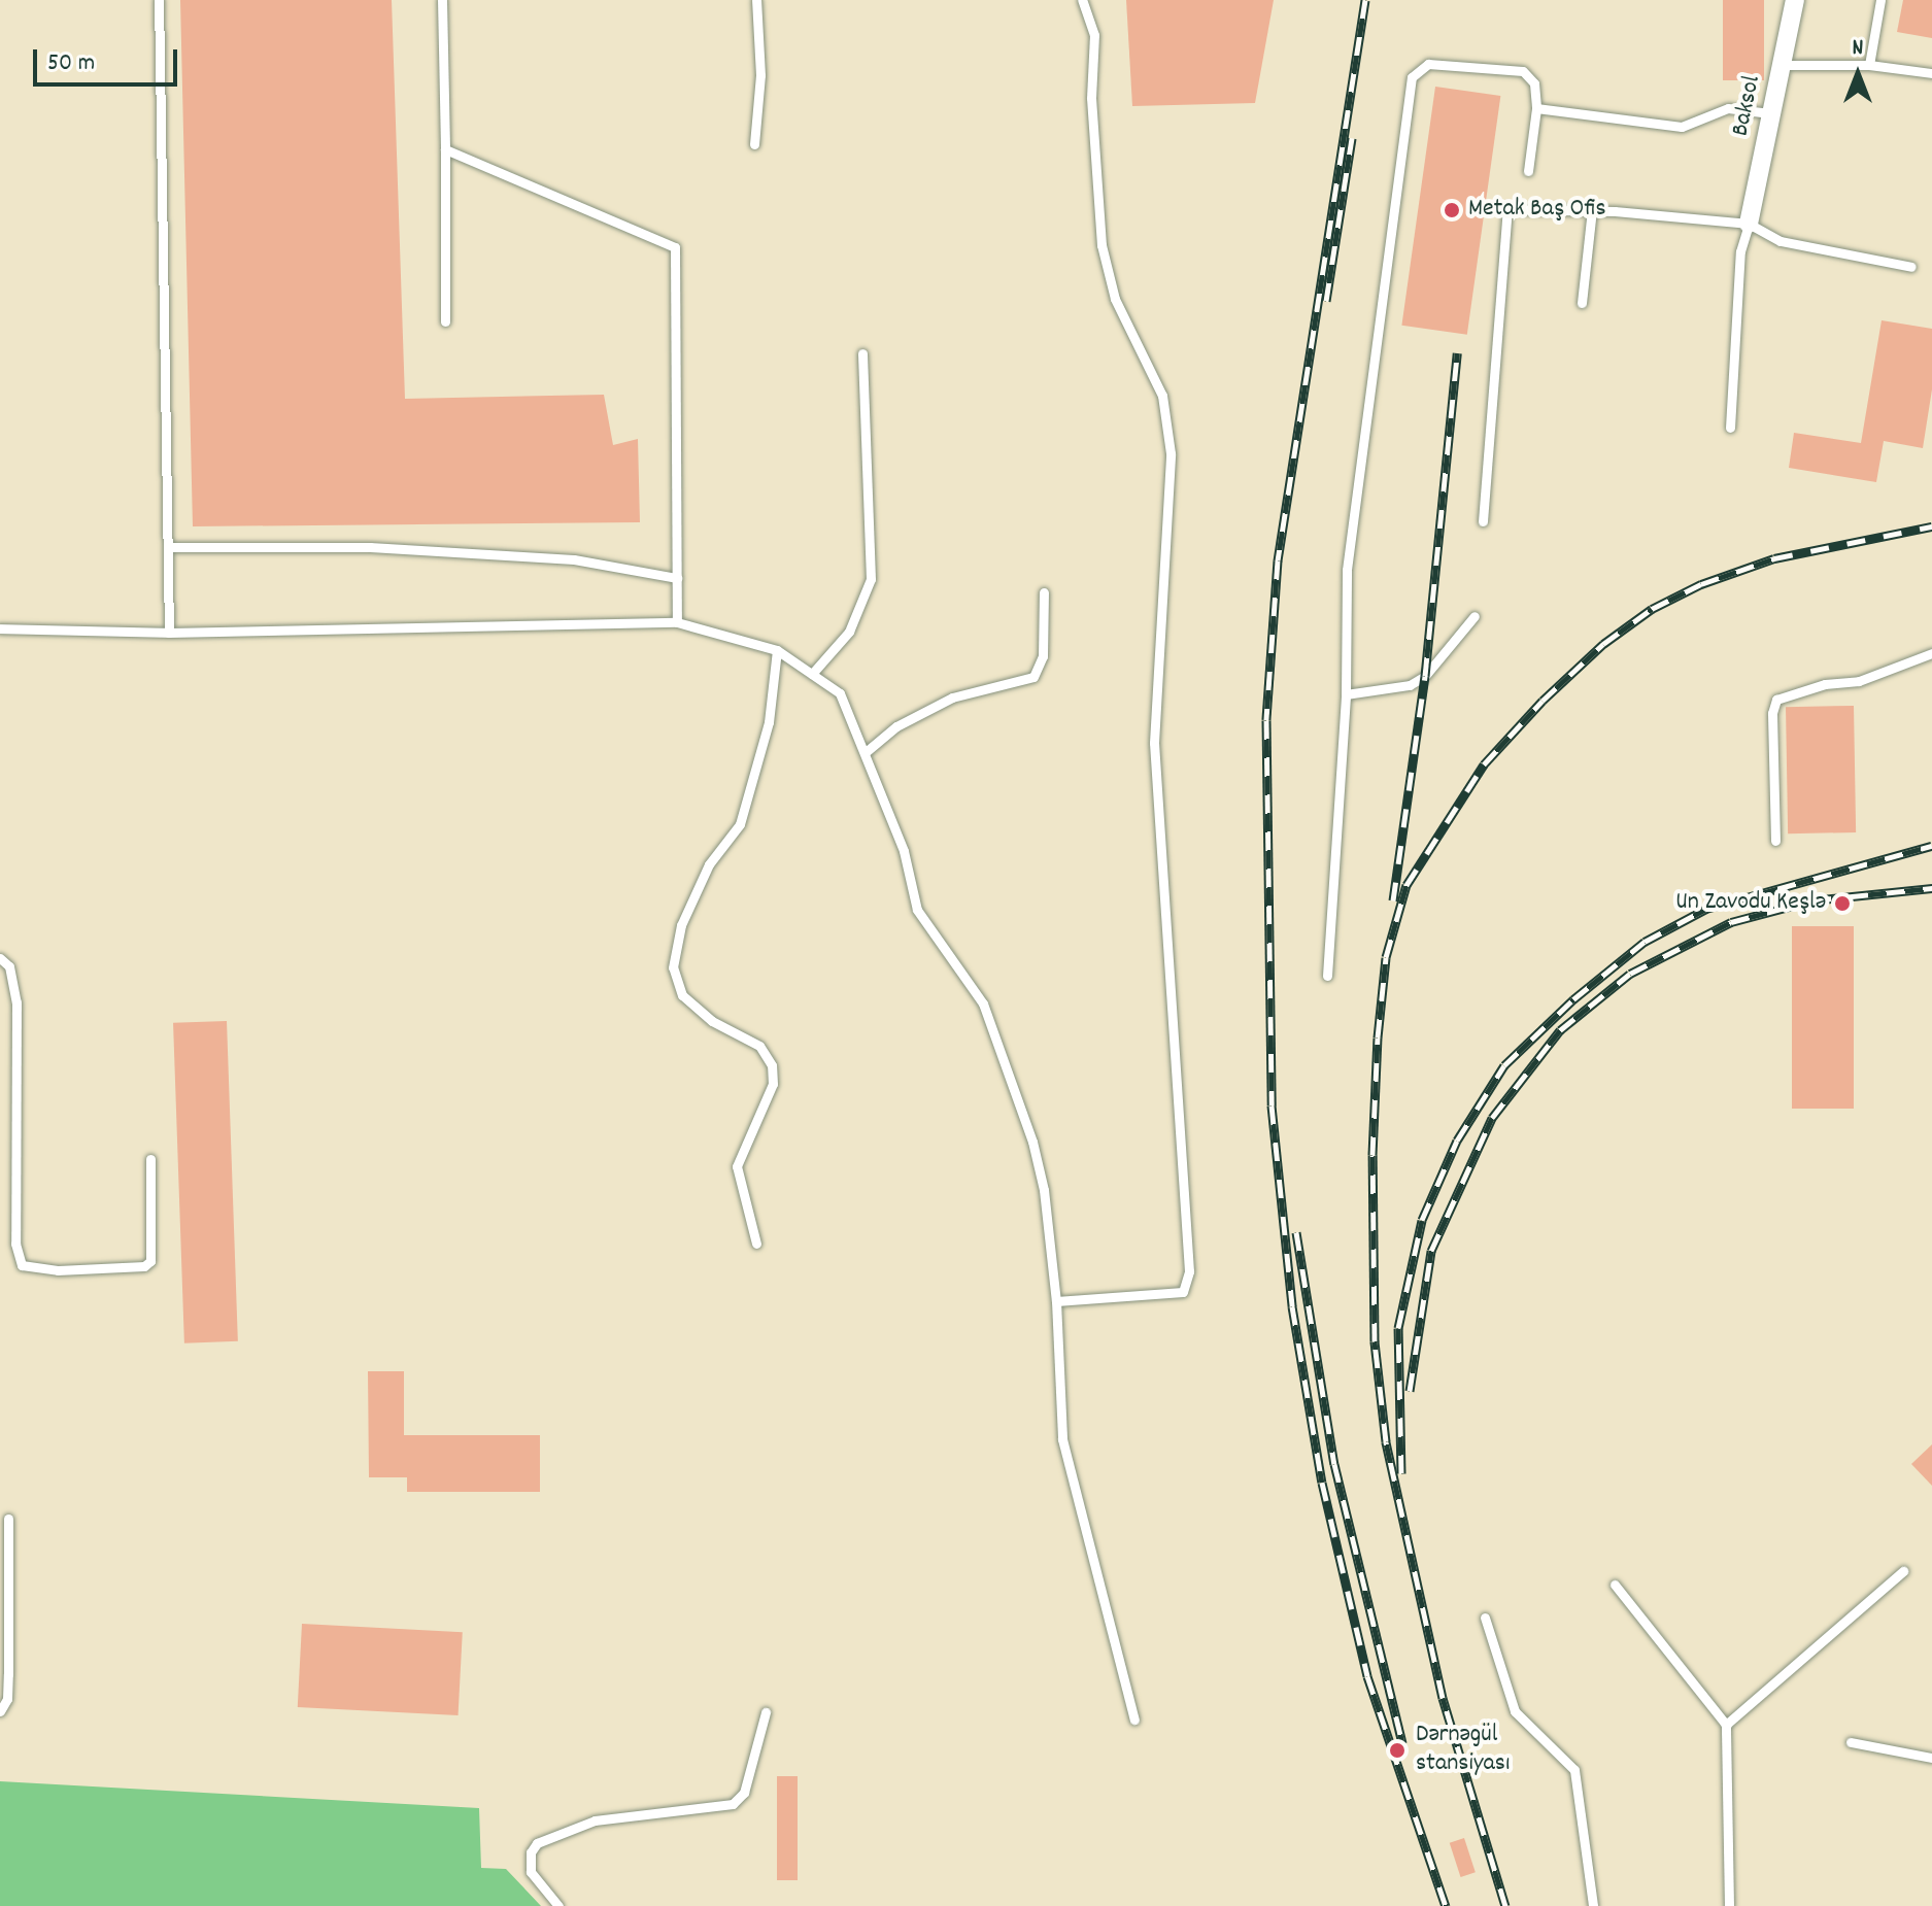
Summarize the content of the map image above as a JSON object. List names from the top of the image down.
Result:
{
  "streets": {
    "street": ["Baksol"]
  },
  "places": ["Metak Baş Ofis", "Un Zavodu Keşlə", "Dərnəgül stansiyası"],
  "scale_bar": "50 m",
  "north": "top"
}
